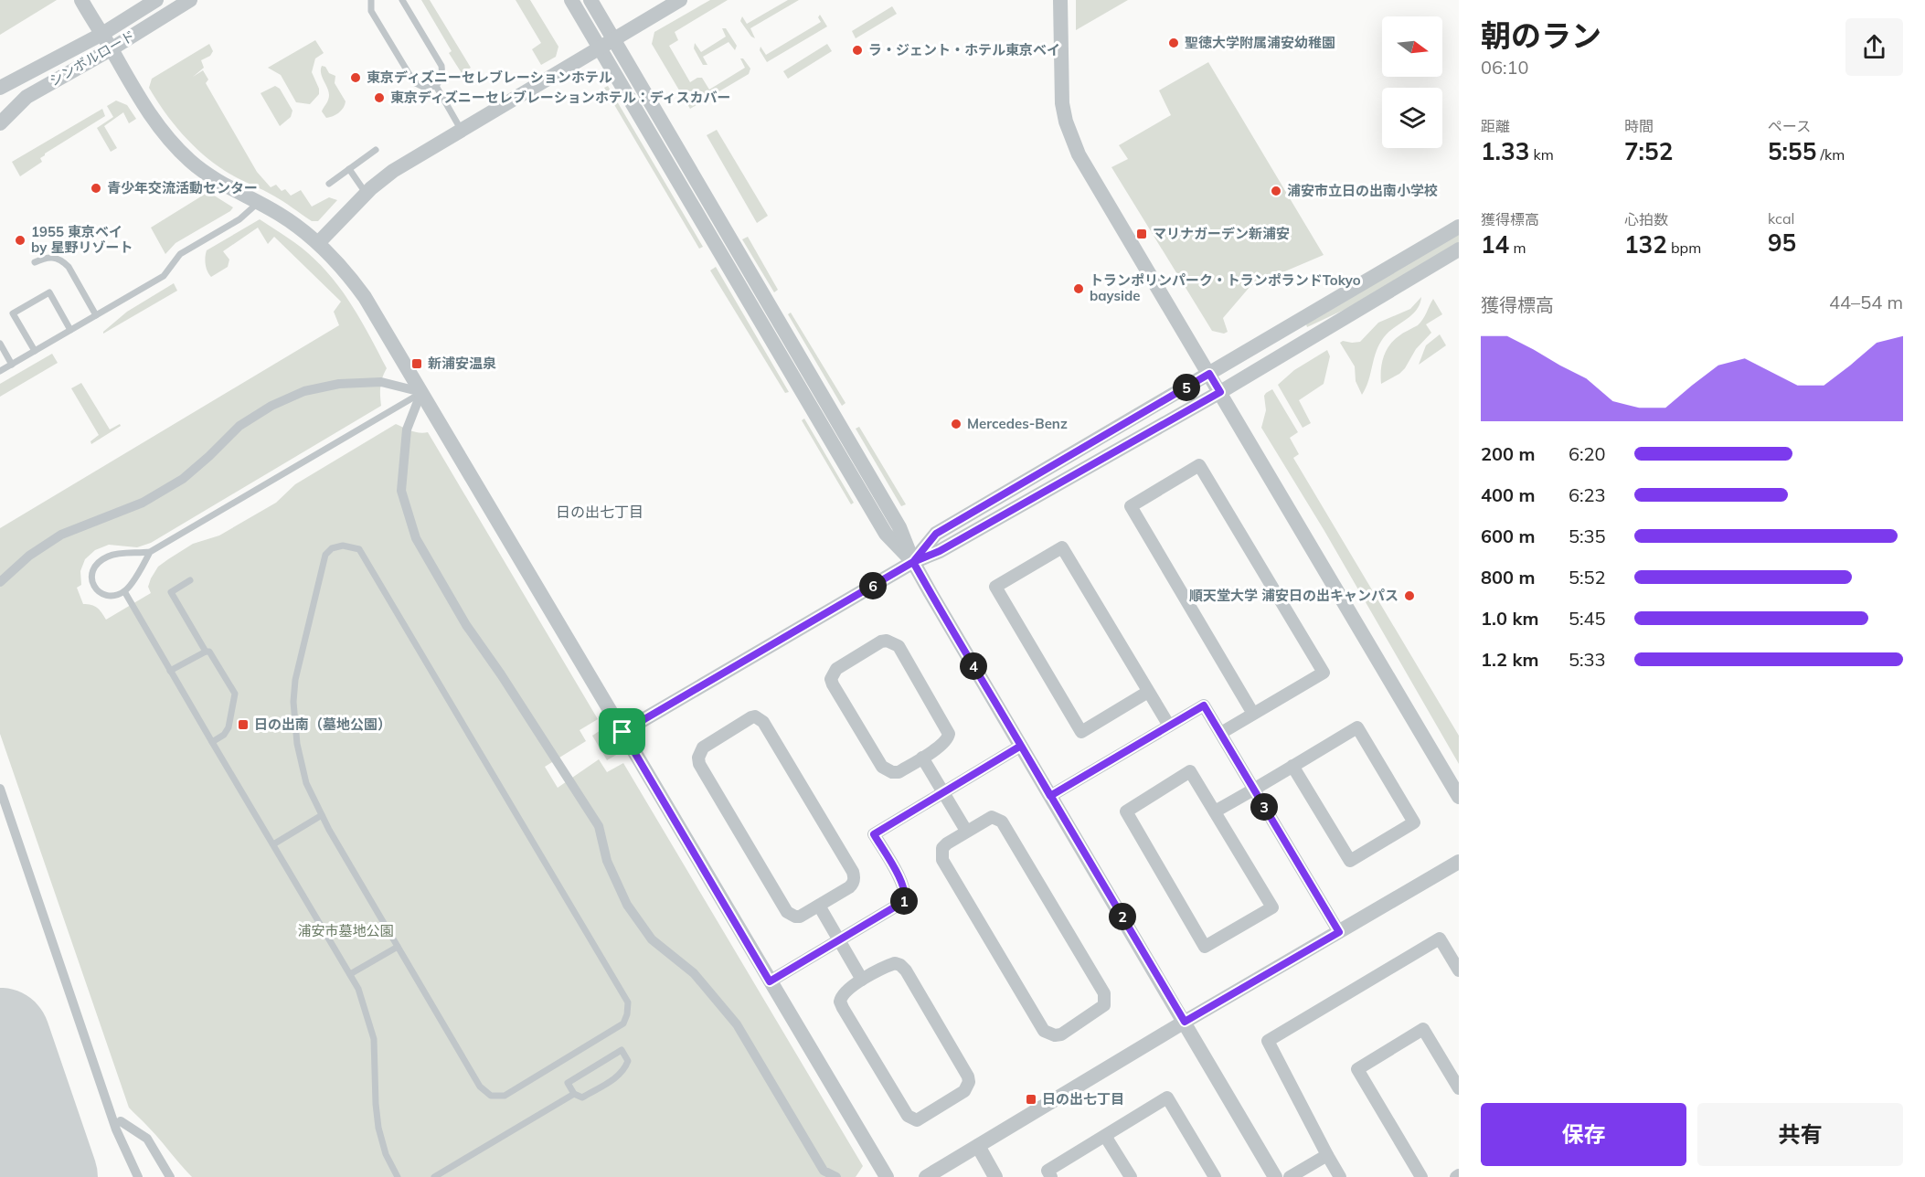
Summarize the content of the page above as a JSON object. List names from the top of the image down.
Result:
{
  "streets": {
    "street": ["シンボルロード"]
  },
  "districts": ["日の出七丁目"],
  "parks": ["浦安市墓地公園"],
  "places": {
    "other": [
      "聖徳大学附属浦安幼稚園",
      "ラ・ジェント・ホテル東京ベイ",
      "東京ディズニーセレブレーションホテル",
      "東京ディズニーセレブレーションホテル：ディスカバー",
      "青少年交流活動センター",
      "浦安市立日の出南小学校",
      "1955 東京ベイ by 星野リゾート",
      "トランポリンパーク・トランポランドTokyo bayside",
      "Mercedes-Benz",
      "順天堂大学 浦安日の出キャンパス"
    ],
    "transit": [
      "マリナガーデン新浦安",
      "新浦安温泉",
      "日の出南（墓地公園）",
      "日の出七丁目"
    ]
  },
  "north": "right",
  "page": {
    "heading": ["朝のラン", "06:10"],
    "stats": [
      ["距離", "1.33 km"],
      ["時間", "7:52"],
      ["ペース", "5:55 /km"],
      ["獲得標高", "14 m"],
      ["心拍数", "132 bpm"],
      ["kcal", "95"]
    ],
    "chart": ["獲得標高", "44–54 m"],
    "pins": [
      "5",
      "6",
      "4",
      "3",
      "1",
      "2"
    ],
    "list": [
      {
        "name": "200 m",
        "note": "6:20"
      },
      {
        "name": "400 m",
        "note": "6:23"
      },
      {
        "name": "600 m",
        "note": "5:35"
      },
      {
        "name": "800 m",
        "note": "5:52"
      },
      {
        "name": "1.0 km",
        "note": "5:45"
      },
      {
        "name": "1.2 km",
        "note": "5:33"
      }
    ],
    "buttons": ["保存", "共有"]
  }
}
